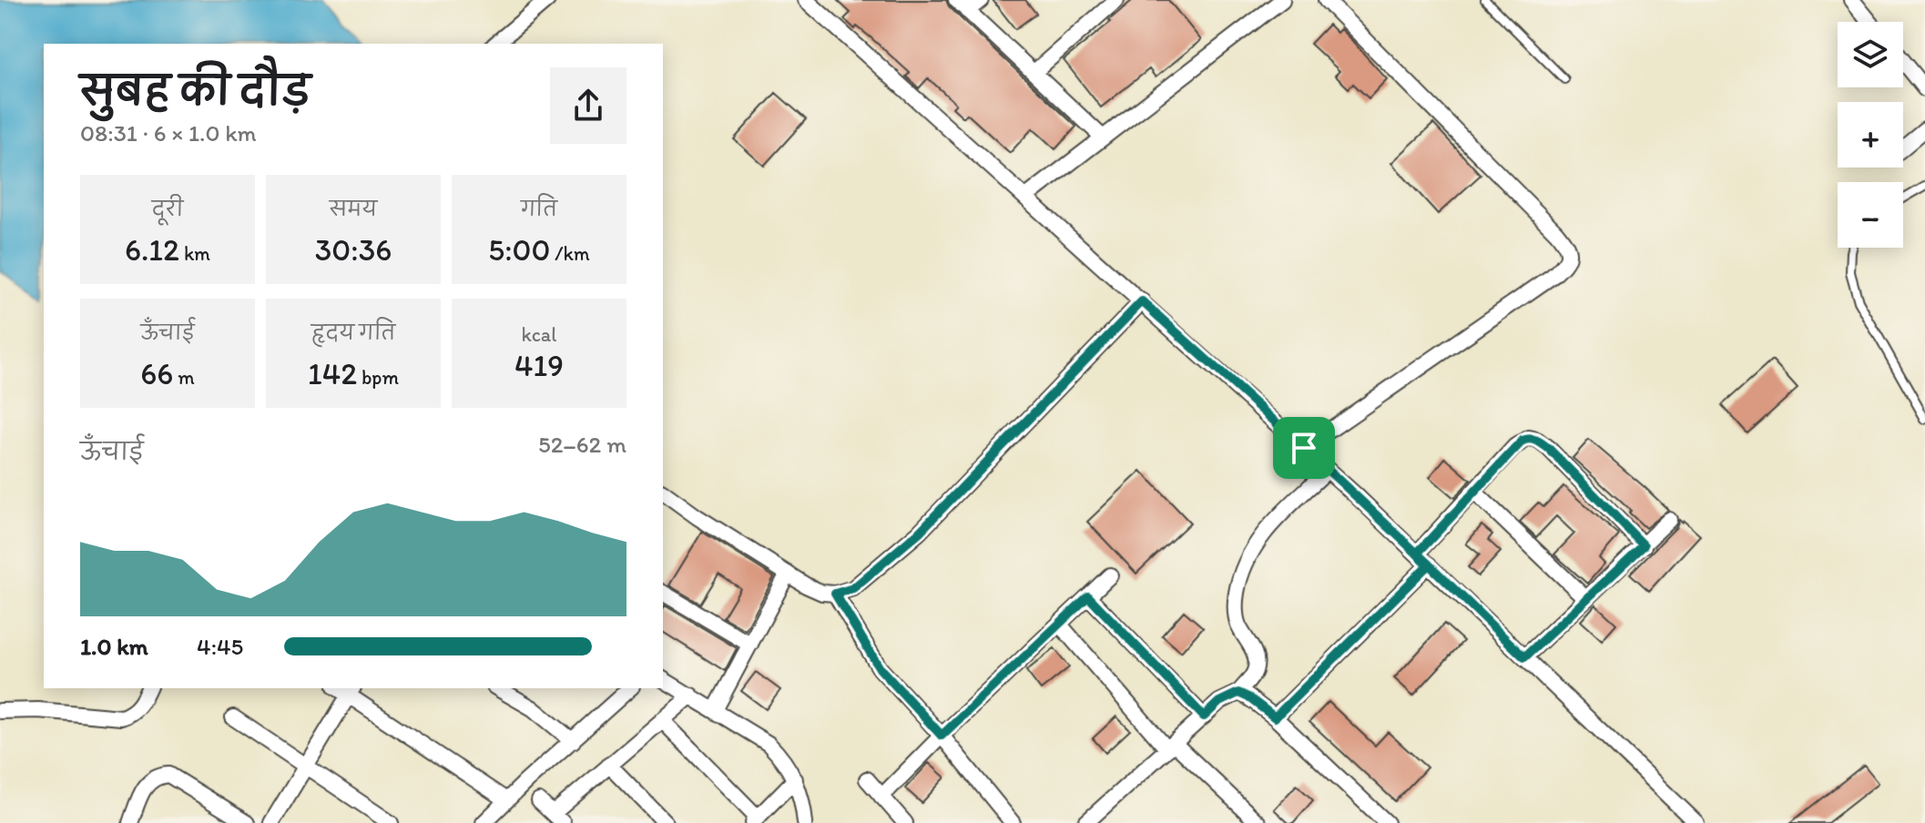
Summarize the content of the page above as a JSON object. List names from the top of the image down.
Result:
{
  "page": {
    "map_buttons": ["+", "−"],
    "heading": ["सुबह की दौड़", "08:31 · 6 × 1.0 km"],
    "stats": [
      ["दूरी", "6.12 km"],
      ["समय", "30:36"],
      ["गति", "5:00 /km"],
      ["ऊँचाई", "66 m"],
      ["हृदय गति", "142 bpm"],
      ["kcal", "419"]
    ],
    "chart": ["ऊँचाई", "52–62 m"],
    "list": [
      {
        "name": "1.0 km",
        "note": "4:45"
      }
    ]
  }
}
